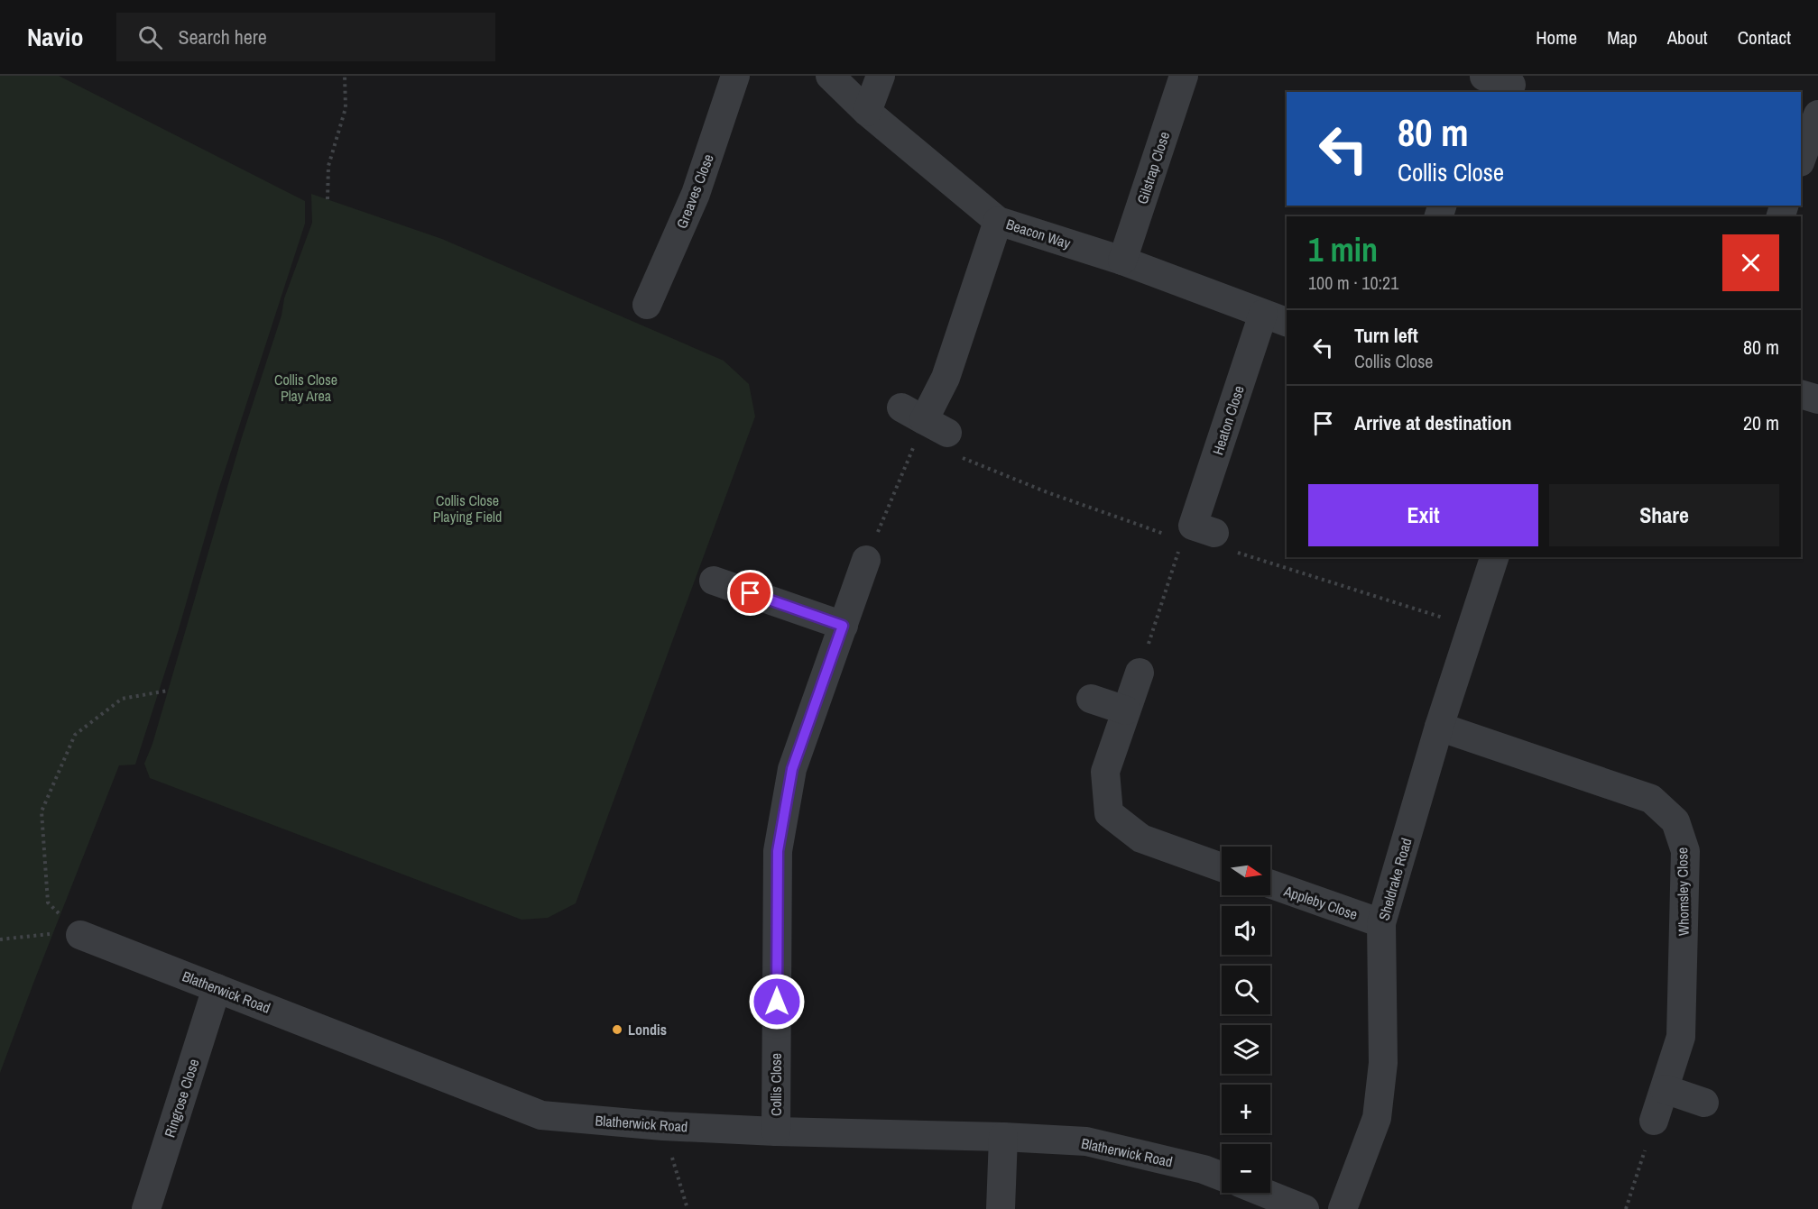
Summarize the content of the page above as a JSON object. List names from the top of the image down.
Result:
{
  "streets": {
    "street": [
      "Gilstrap Close",
      "Greaves Close",
      "Beacon Way",
      "Heaton Close",
      "Sheldrake Road",
      "Whomsley Close",
      "Appleby Close",
      "Blatherwick Road",
      "Collis Close",
      "Ringrose Close"
    ]
  },
  "crossings": [
    ["Gilstrap Close", "Beacon Way"],
    ["Beacon Way", "Heaton Close"],
    ["Sheldrake Road", "Whomsley Close"],
    ["Sheldrake Road", "Appleby Close"],
    ["Blatherwick Road", "Collis Close"],
    ["Blatherwick Road", "Ringrose Close"]
  ],
  "parks": ["Collis Close Play Area", "Collis Close Playing Field"],
  "places": ["Londis"],
  "north": "right",
  "page": {
    "header": "Navio",
    "search": "Search here",
    "nav": [
      "Home",
      "Map",
      "About",
      "Contact"
    ],
    "turn": ["80 m", "Collis Close"],
    "heading": ["1 min", "100 m · 10:21"],
    "list": [
      {
        "name": "Turn left",
        "note": "Collis Close",
        "value": "80 m"
      },
      {
        "name": "Arrive at destination",
        "value": "20 m"
      }
    ],
    "buttons": ["Exit", "Share"],
    "map_buttons": ["+", "−"]
  }
}
